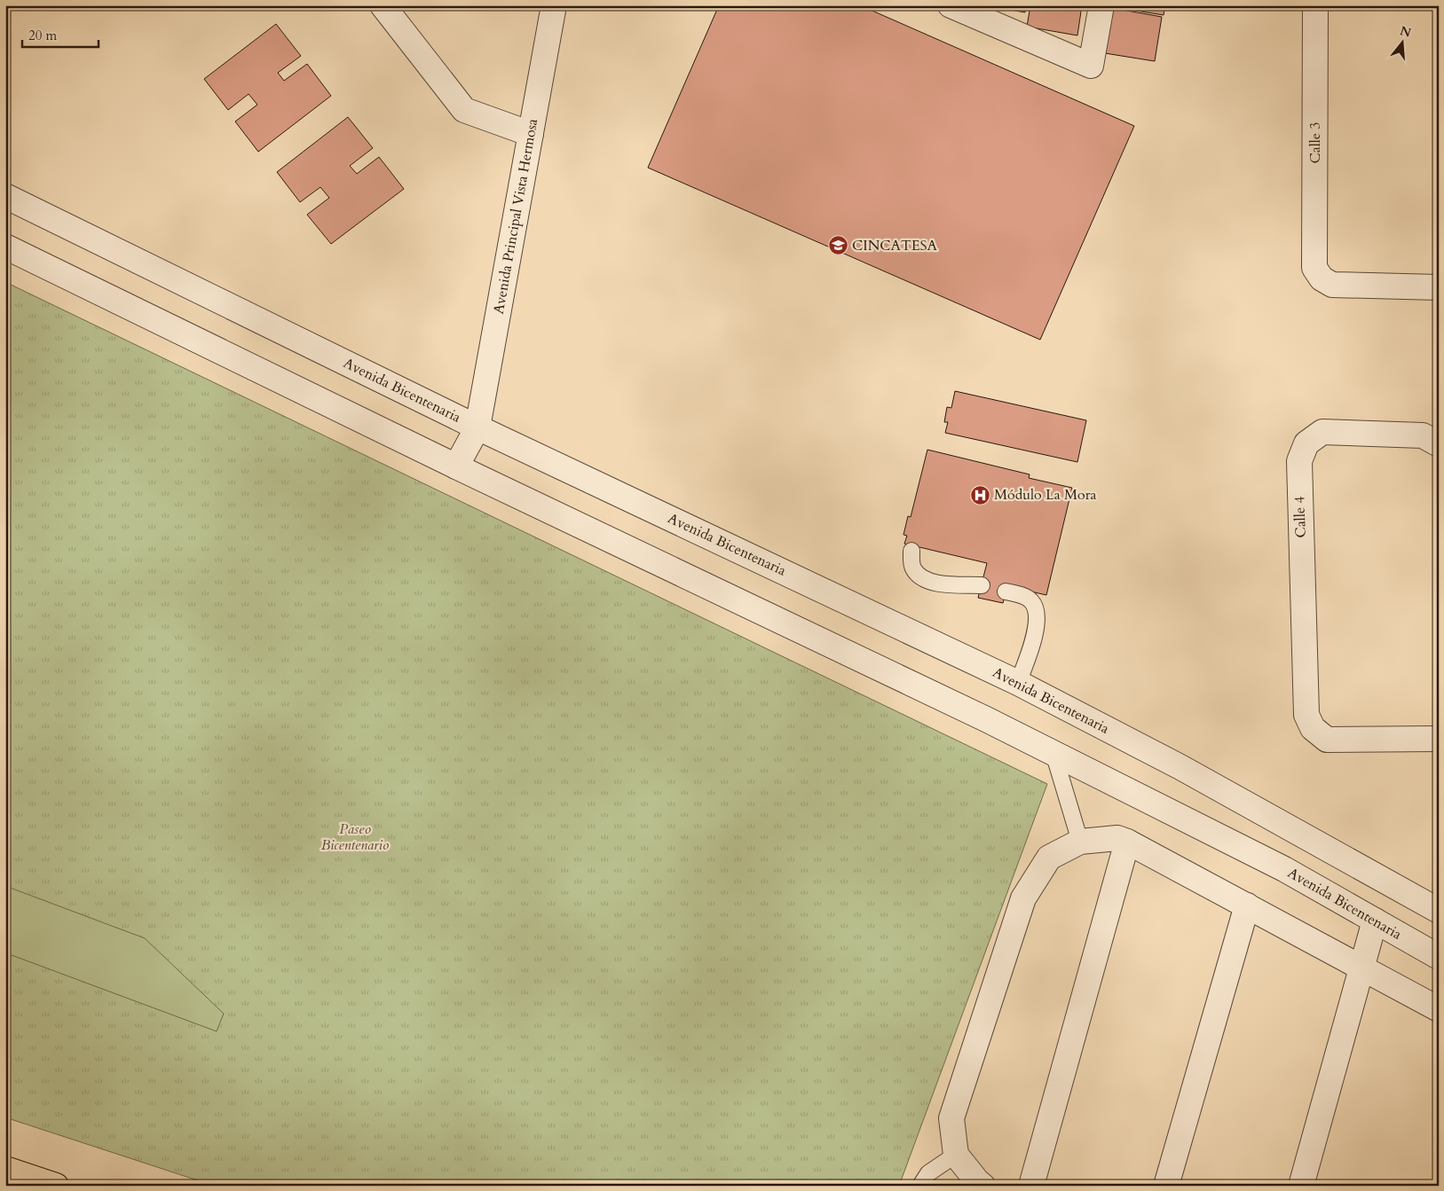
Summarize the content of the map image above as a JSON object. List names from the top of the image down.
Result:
{
  "streets": {
    "street": [
      "Calle 3",
      "Avenida Principal Vista Hermosa",
      "Avenida Bicentenaria",
      "Calle 4"
    ]
  },
  "crossings": [
    ["Avenida Principal Vista Hermosa", "Avenida Bicentenaria"]
  ],
  "parks": ["Paseo Bicentenario"],
  "places": {
    "school or university": ["CINCATESA"],
    "hospital": ["Módulo La Mora"]
  },
  "scale_bar": "20 m",
  "north": "top"
}
